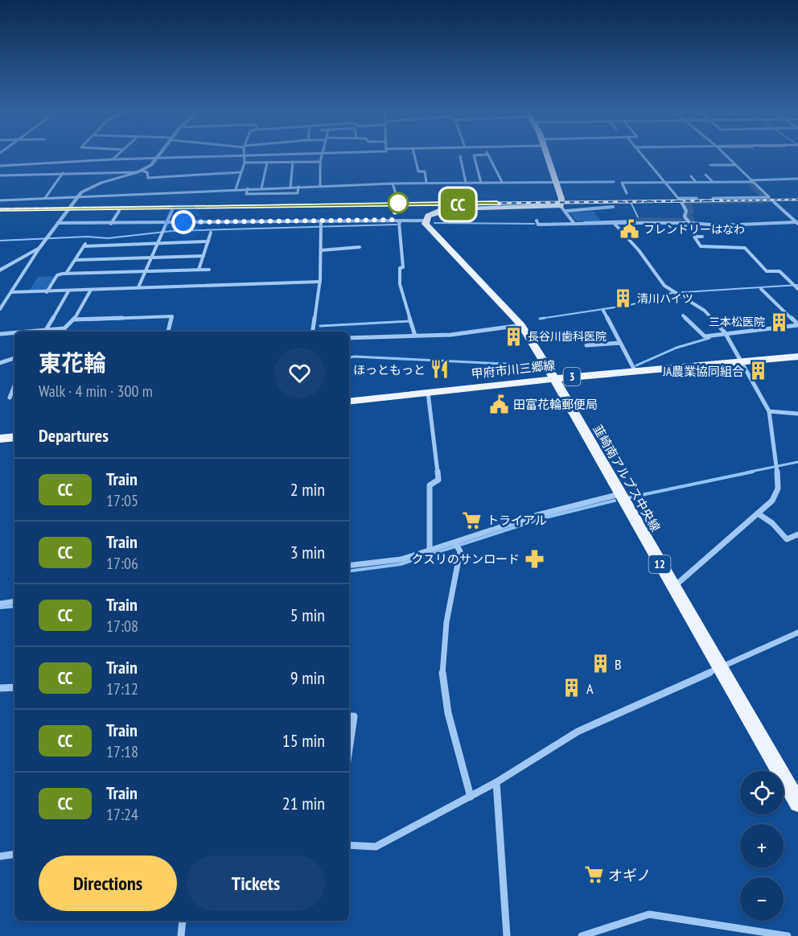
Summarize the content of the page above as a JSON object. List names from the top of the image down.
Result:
{
  "streets": {
    "main road": [
      "甲府市川三郷線",
      "3",
      "韮崎南アルプス中央線",
      "12"
    ]
  },
  "crossings": [
    ["甲府市川三郷線", "韮崎南アルプス中央線"]
  ],
  "places": {
    "public building": ["フレンドリーはなわ", "田富花輪郵便局"],
    "building": [
      "清川ハイツ",
      "三本松医院",
      "長谷川歯科医院",
      "JA農業協同組合",
      "B",
      "A"
    ],
    "restaurant": ["ほっともっと"],
    "supermarket": ["トライアル", "オギノ"],
    "pharmacy": ["クスリのサンロード"]
  },
  "page": {
    "on_map": "CC",
    "heading": [
      ["東花輪", "Walk · 4 min · 300 m"],
      "Departures"
    ],
    "list": [
      {
        "mark": "CC",
        "name": "Train",
        "note": "17:05",
        "value": "2 min"
      },
      {
        "mark": "CC",
        "name": "Train",
        "note": "17:06",
        "value": "3 min"
      },
      {
        "mark": "CC",
        "name": "Train",
        "note": "17:08",
        "value": "5 min"
      },
      {
        "mark": "CC",
        "name": "Train",
        "note": "17:12",
        "value": "9 min"
      },
      {
        "mark": "CC",
        "name": "Train",
        "note": "17:18",
        "value": "15 min"
      },
      {
        "mark": "CC",
        "name": "Train",
        "note": "17:24",
        "value": "21 min"
      }
    ],
    "map_buttons": ["+", "−"],
    "buttons": ["Directions", "Tickets"]
  }
}
